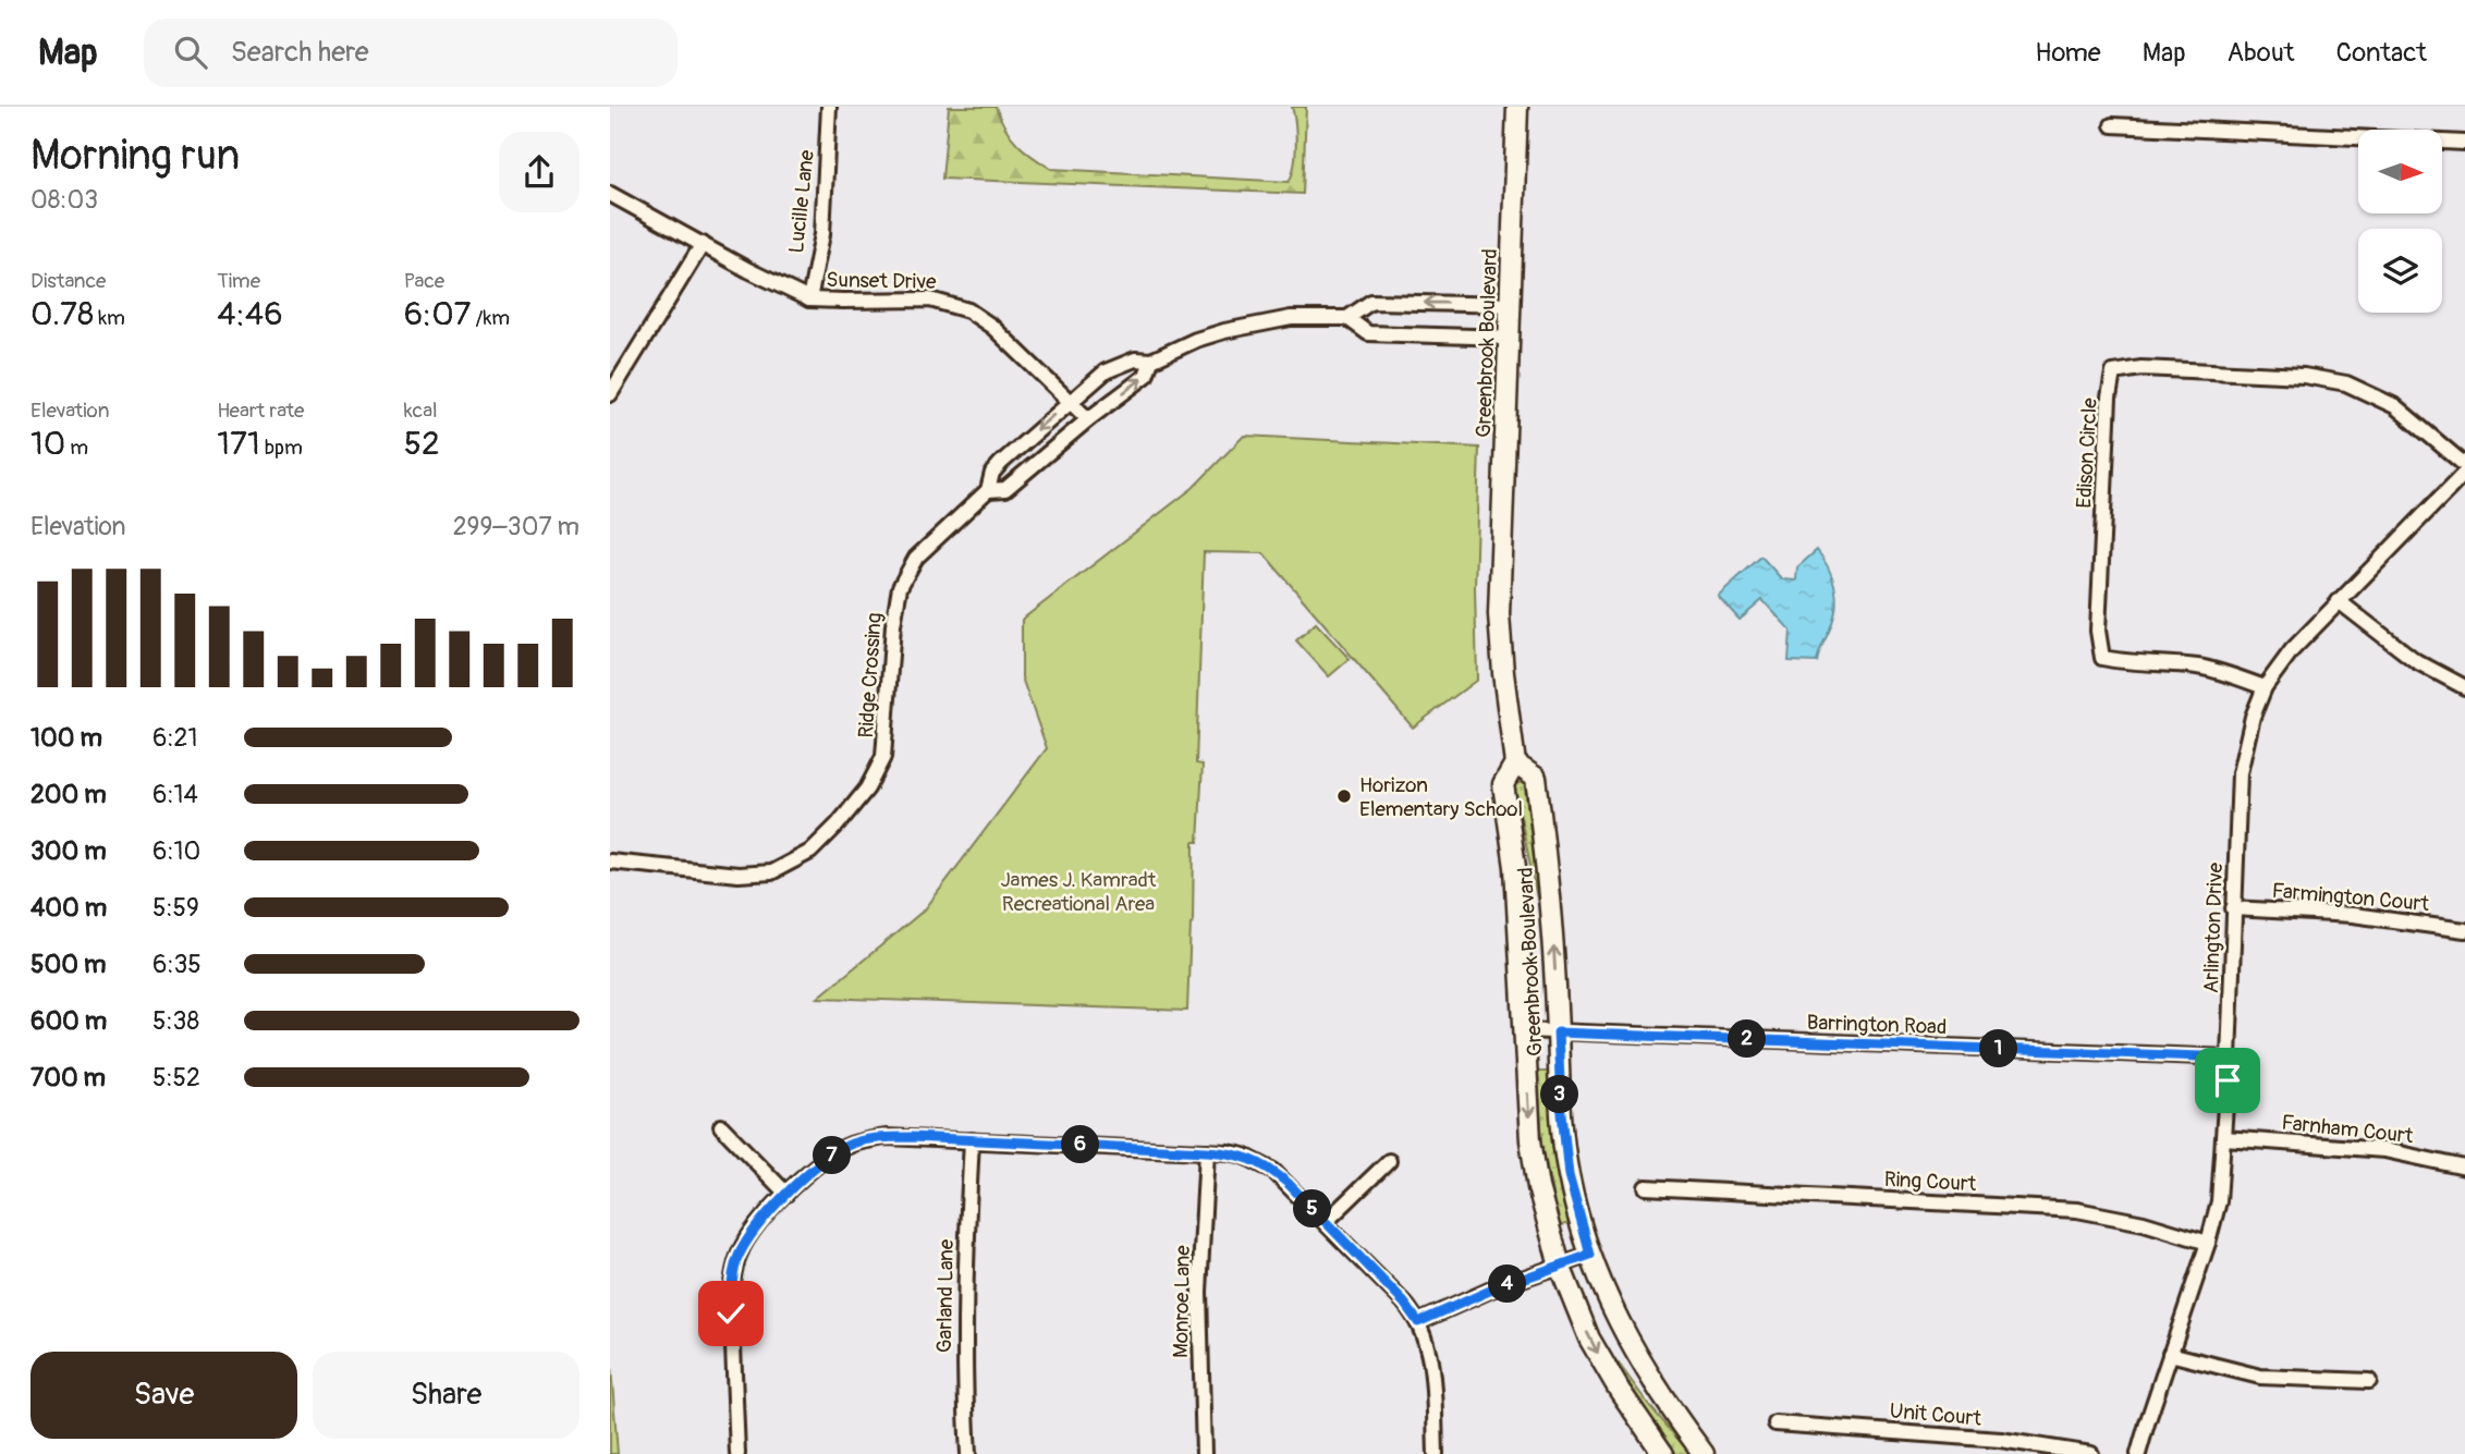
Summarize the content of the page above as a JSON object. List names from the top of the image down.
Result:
{
  "streets": {
    "main road": ["Greenbrook Boulevard"],
    "street": [
      "Lucille Lane",
      "Sunset Drive",
      "Edison Circle",
      "Ridge Crossing",
      "Farmington Court",
      "Arlington Drive",
      "Barrington Road",
      "Farnham Court",
      "Ring Court",
      "Garland Lane",
      "Monroe Lane",
      "Unit Court"
    ]
  },
  "crossings": [
    ["Lucille Lane", "Sunset Drive"],
    ["Sunset Drive", "Ridge Crossing"],
    ["Greenbrook Boulevard", "Ridge Crossing"],
    ["Greenbrook Boulevard", "Barrington Road"],
    ["Edison Circle", "Arlington Drive"],
    ["Farmington Court", "Arlington Drive"],
    ["Arlington Drive", "Barrington Road"],
    ["Arlington Drive", "Farnham Court"],
    ["Arlington Drive", "Ring Court"]
  ],
  "parks": ["James J. Kamradt Recreational Area"],
  "places": ["Horizon Elementary School"],
  "north": "right",
  "page": {
    "header": "Map",
    "search": "Search here",
    "nav": [
      "Home",
      "Map",
      "About",
      "Contact"
    ],
    "heading": ["Morning run", "08:03"],
    "stats": [
      ["Distance", "0.78 km"],
      ["Time", "4:46"],
      ["Pace", "6:07 /km"],
      ["Elevation", "10 m"],
      ["Heart rate", "171 bpm"],
      ["kcal", "52"]
    ],
    "chart": ["Elevation", "299–307 m"],
    "list": [
      {
        "name": "100 m",
        "note": "6:21"
      },
      {
        "name": "200 m",
        "note": "6:14"
      },
      {
        "name": "300 m",
        "note": "6:10"
      },
      {
        "name": "400 m",
        "note": "5:59"
      },
      {
        "name": "500 m",
        "note": "6:35"
      },
      {
        "name": "600 m",
        "note": "5:38"
      },
      {
        "name": "700 m",
        "note": "5:52"
      }
    ],
    "pins": [
      "2",
      "1",
      "3",
      "6",
      "7",
      "5",
      "4"
    ],
    "buttons": ["Save", "Share"]
  }
}
